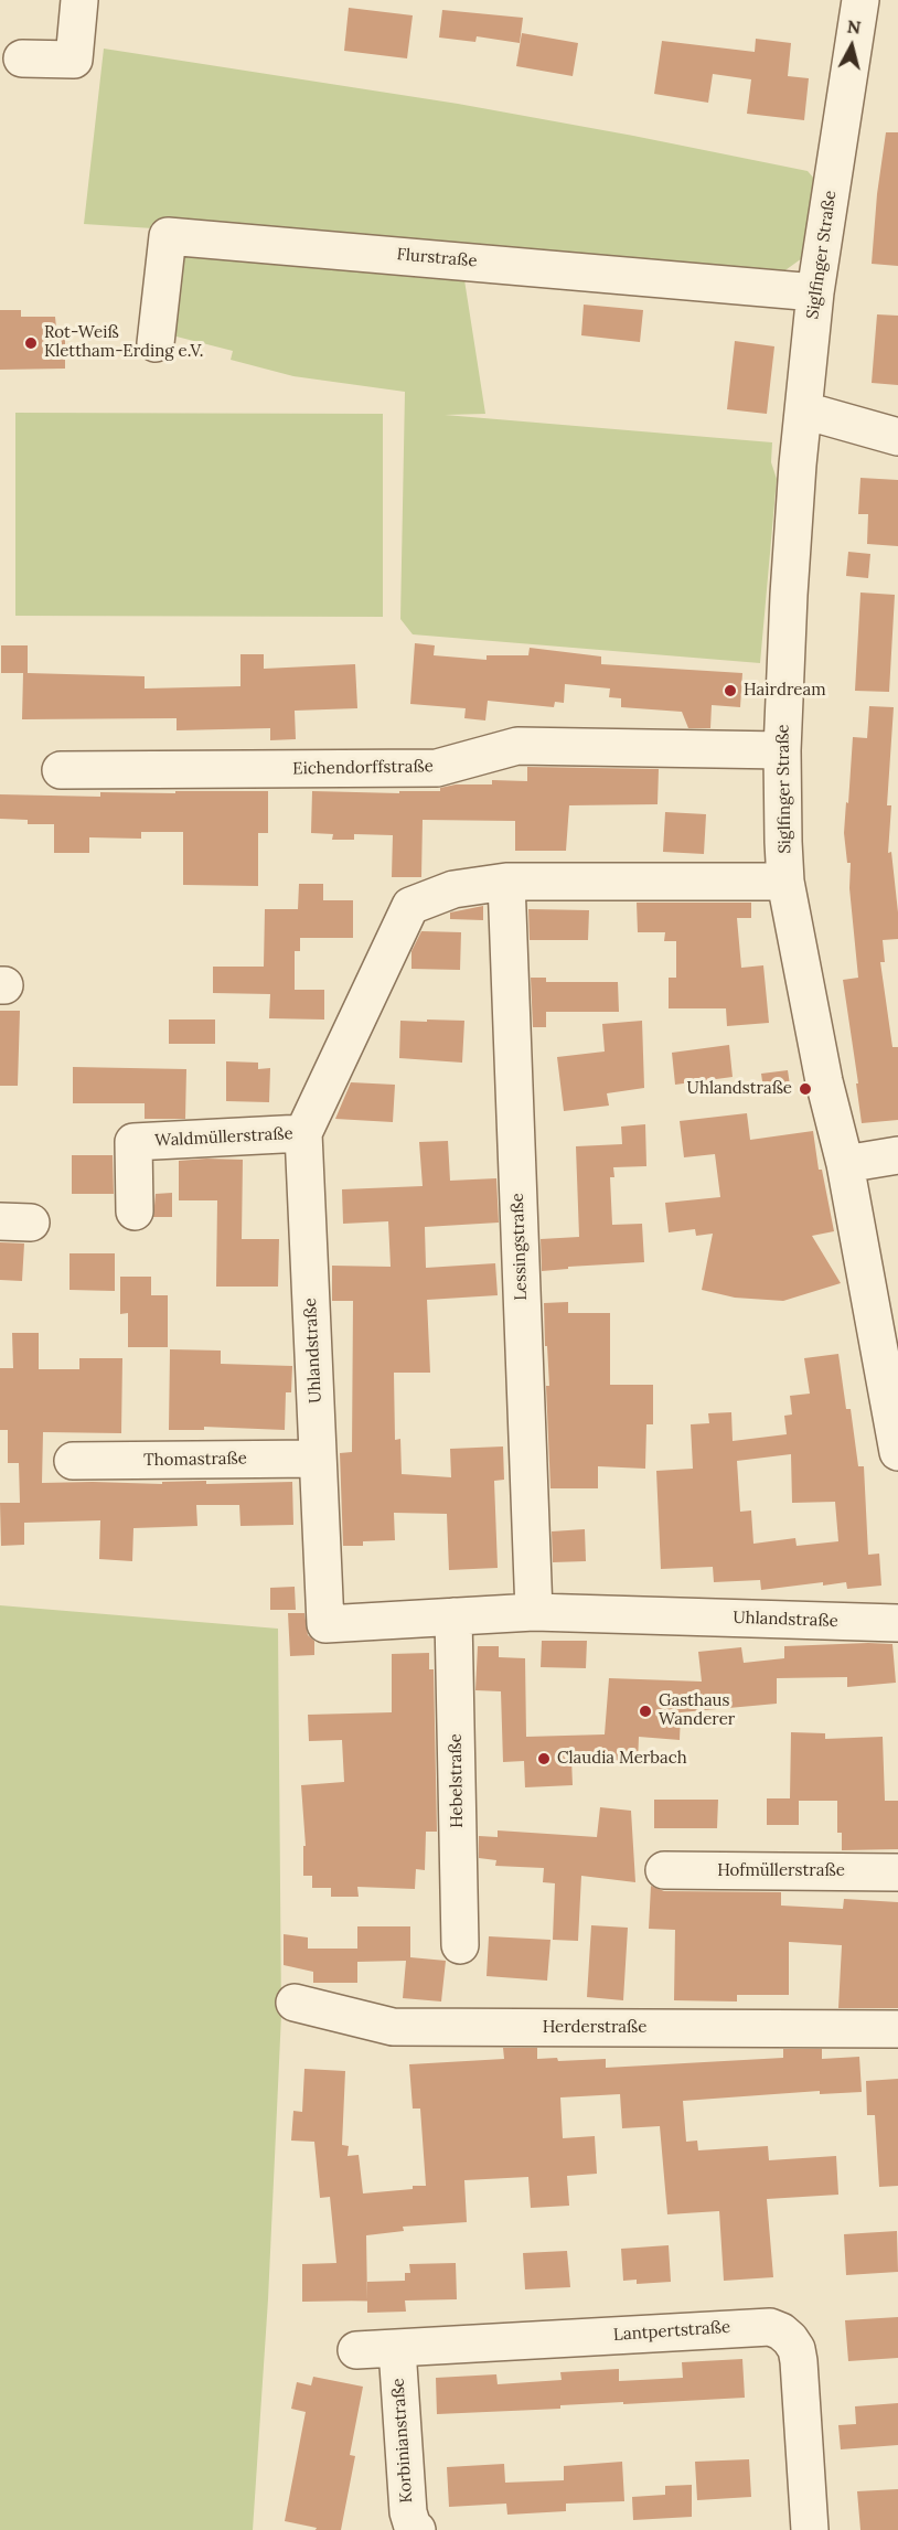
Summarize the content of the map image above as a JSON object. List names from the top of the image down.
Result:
{
  "streets": {
    "street": [
      "Siglfinger Straße",
      "Flurstraße",
      "Eichendorffstraße",
      "Waldmüllerstraße",
      "Lessingstraße",
      "Uhlandstraße",
      "Thomastraße",
      "Hebelstraße",
      "Hofmüllerstraße",
      "Herderstraße",
      "Lantpertstraße",
      "Korbinianstraße"
    ]
  },
  "crossings": [
    ["Siglfinger Straße", "Flurstraße"],
    ["Siglfinger Straße", "Eichendorffstraße"],
    ["Siglfinger Straße", "Uhlandstraße"],
    ["Waldmüllerstraße", "Uhlandstraße"],
    ["Lessingstraße", "Uhlandstraße"],
    ["Uhlandstraße", "Thomastraße"],
    ["Uhlandstraße", "Hebelstraße"],
    ["Lantpertstraße", "Korbinianstraße"]
  ],
  "places": [
    "Rot-Weiß Klettham-Erding e.V.",
    "Hairdream",
    "Uhlandstraße",
    "Gasthaus Wanderer",
    "Claudia Merbach"
  ],
  "north": "top"
}
